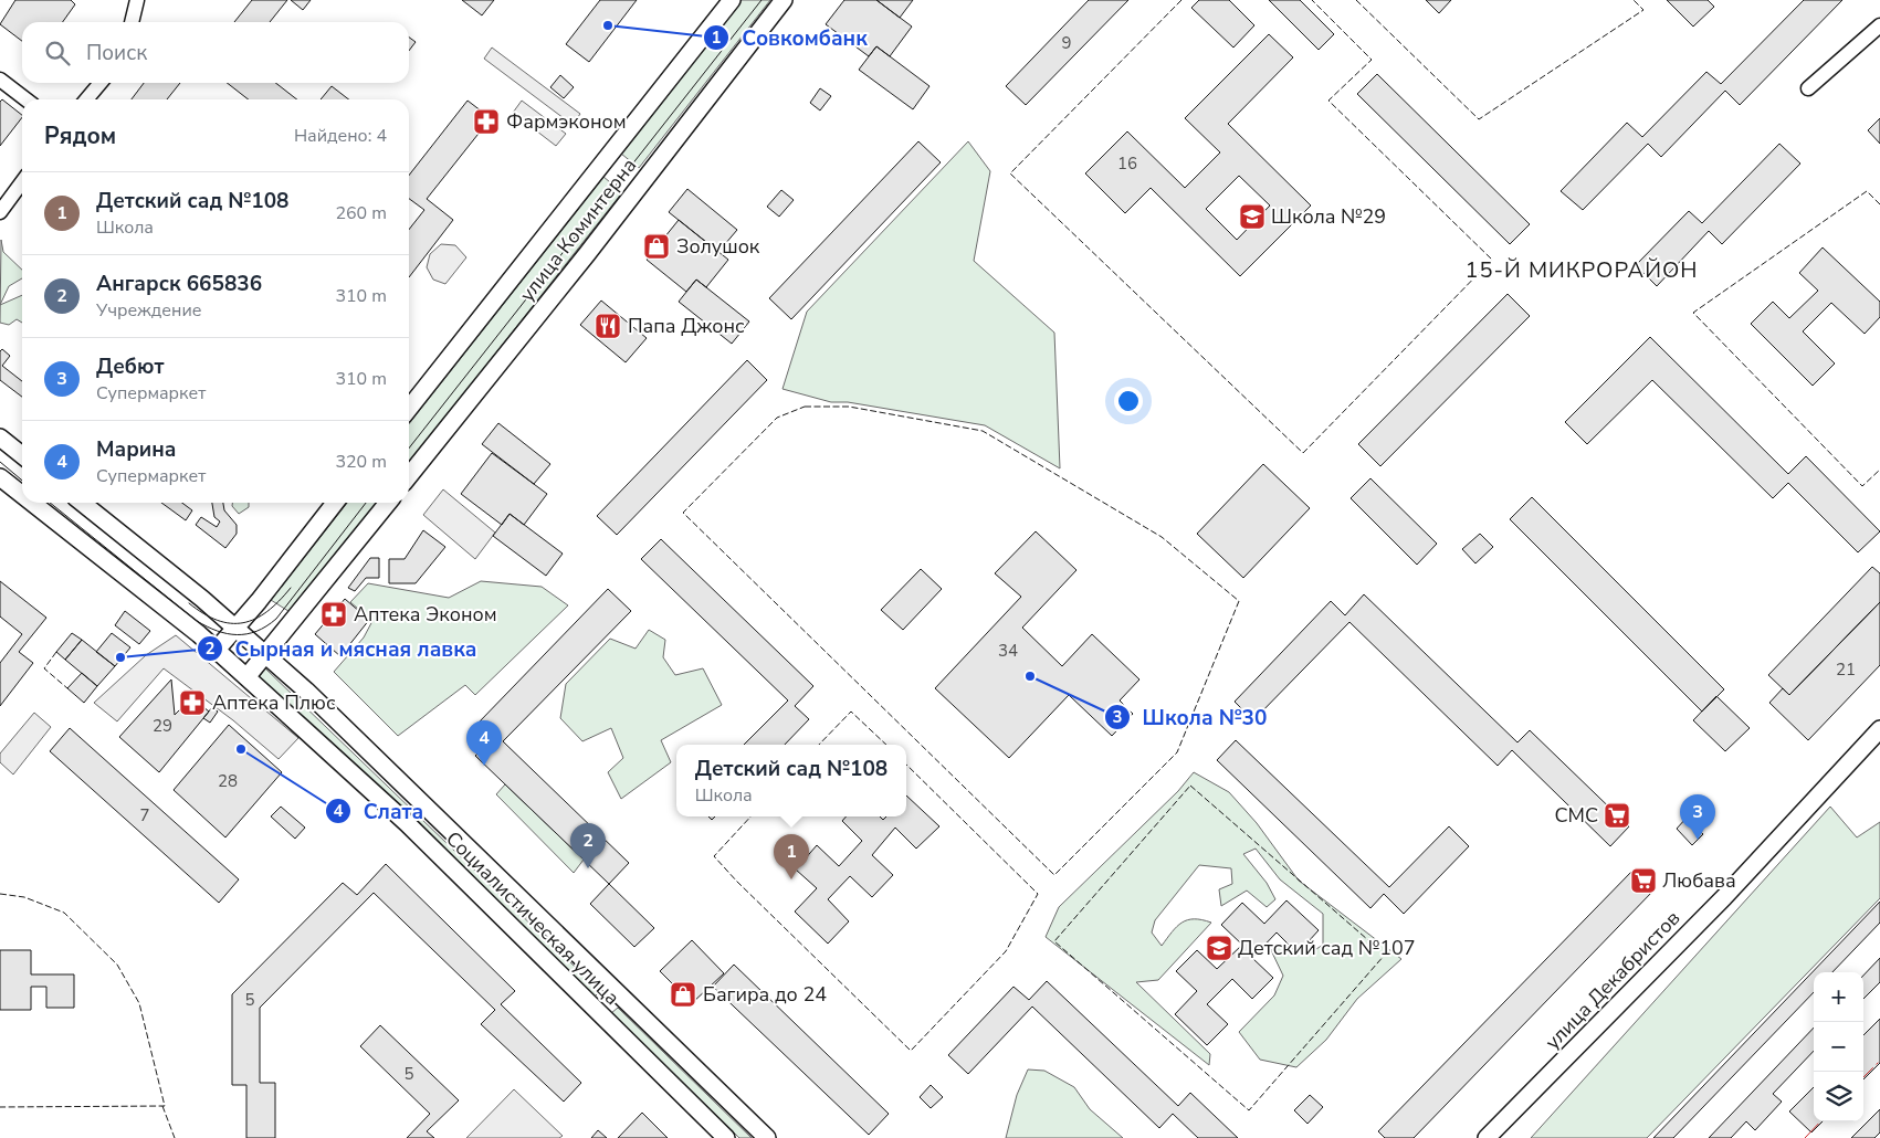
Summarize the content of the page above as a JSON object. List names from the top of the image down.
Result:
{
  "streets": {
    "street": ["улица Коминтерна", "Социалистическая улица", "улица Декабристов"]
  },
  "districts": ["15-Й МИКРОРАЙОН"],
  "places": {
    "other": [
      "Совкомбанк",
      "Сырная и мясная лавка",
      "Школа №30",
      "Слата"
    ],
    "pharmacy": ["Фармэконом", "Аптека Эконом", "Аптека Плюс"],
    "school or university": ["Школа №29", "Детский сад №107"],
    "shop": ["Золушок", "Багира до 24"],
    "restaurant": ["Папа Джонс"],
    "supermarket": ["СМС", "Любава"]
  },
  "house_numbers": [
    "9",
    "16",
    "34",
    "21",
    "29",
    "28",
    "7",
    "5",
    "5"
  ],
  "page": {
    "search": "Поиск",
    "heading": ["Рядом", "Найдено: 4"],
    "list": [
      {
        "mark": "1",
        "name": "Детский сад №108",
        "note": "Школа",
        "value": "260 m"
      },
      {
        "mark": "2",
        "name": "Ангарск 665836",
        "note": "Учреждение",
        "value": "310 m"
      },
      {
        "mark": "3",
        "name": "Дебют",
        "note": "Супермаркет",
        "value": "310 m"
      },
      {
        "mark": "4",
        "name": "Марина",
        "note": "Супермаркет",
        "value": "320 m"
      }
    ],
    "pins": [
      "4",
      "3",
      "2",
      "1"
    ],
    "popup": ["Детский сад №108", "Школа"],
    "map_buttons": ["+", "−"]
  }
}
